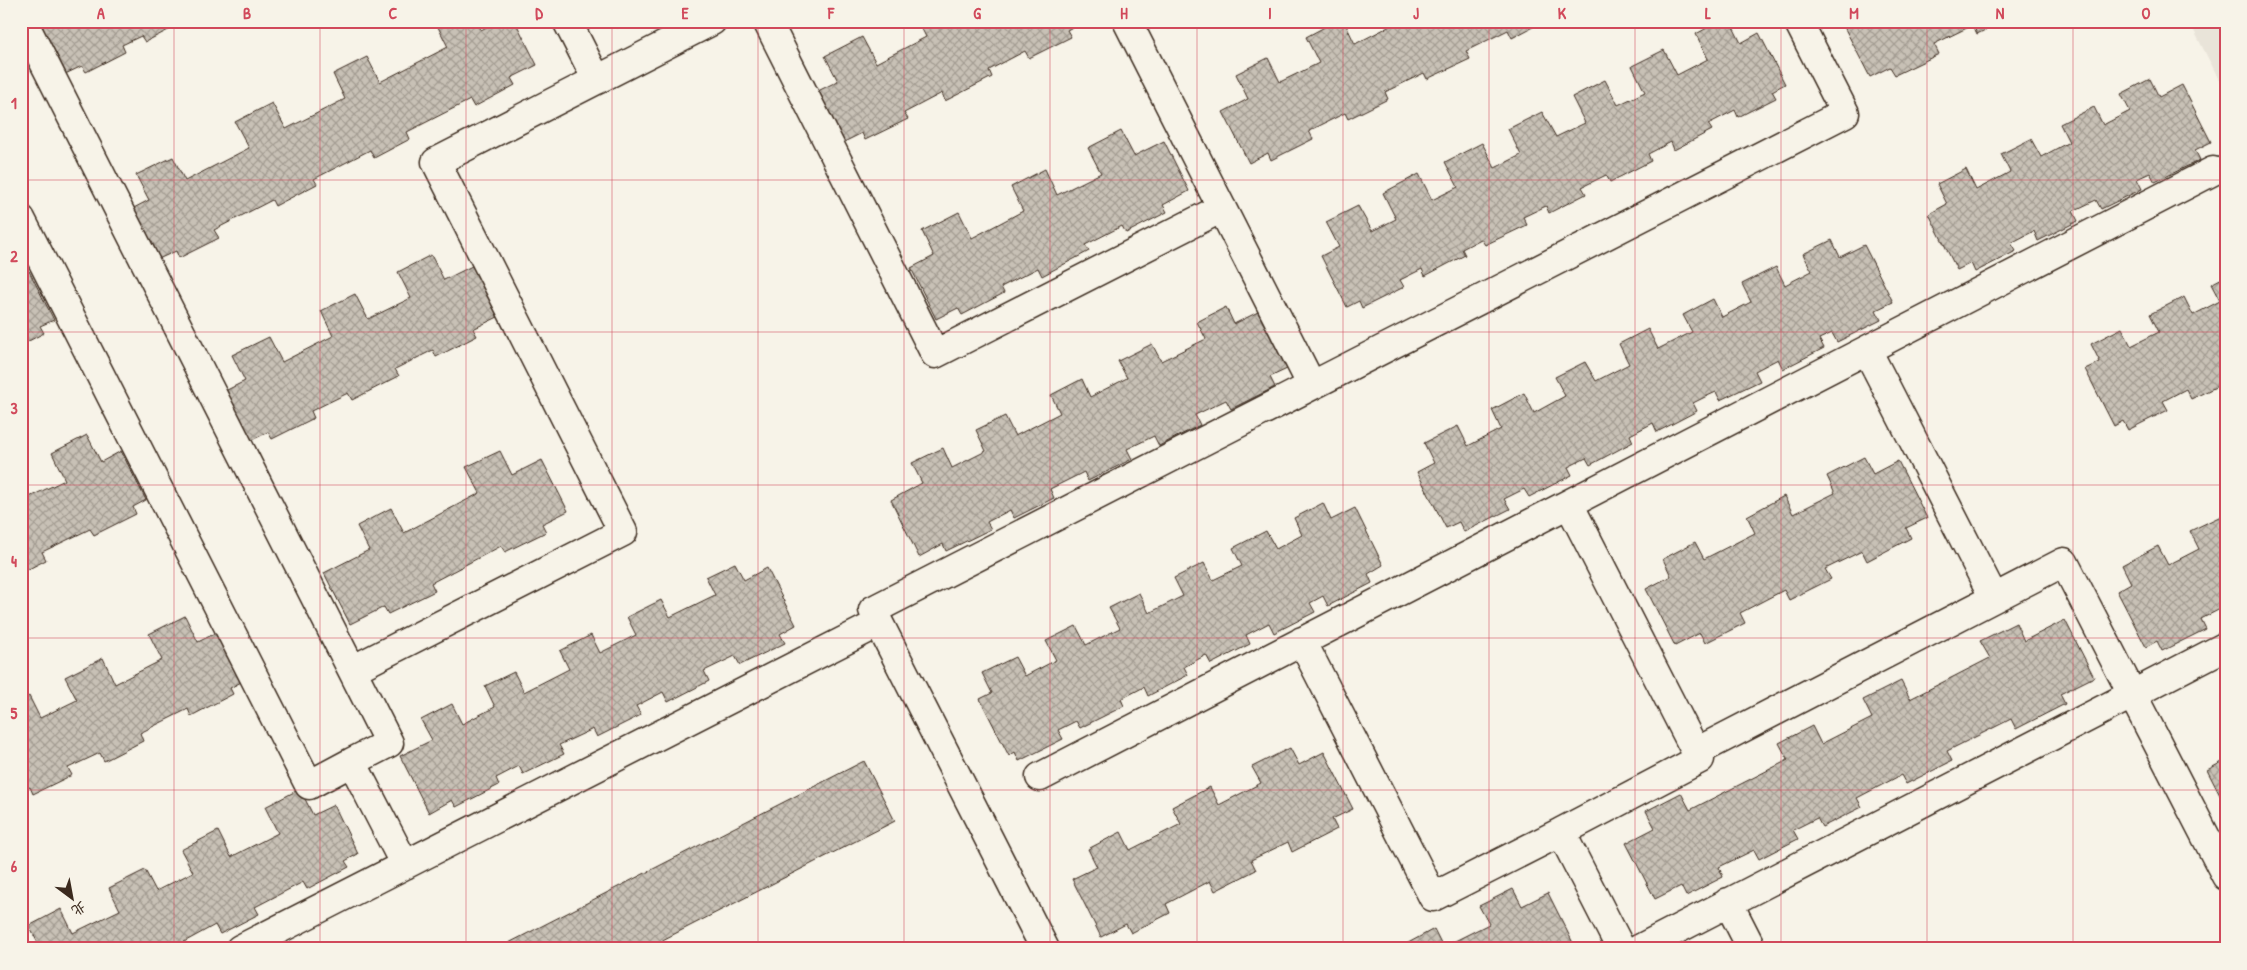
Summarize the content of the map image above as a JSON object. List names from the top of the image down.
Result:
{
  "north": "bottom right",
  "grid": {
    "columns": [
      "A",
      "B",
      "C",
      "D",
      "E",
      "F",
      "G",
      "H",
      "I",
      "J",
      "K",
      "L",
      "M",
      "N",
      "O"
    ],
    "rows": [
      "1",
      "2",
      "3",
      "4",
      "5",
      "6"
    ]
  }
}
